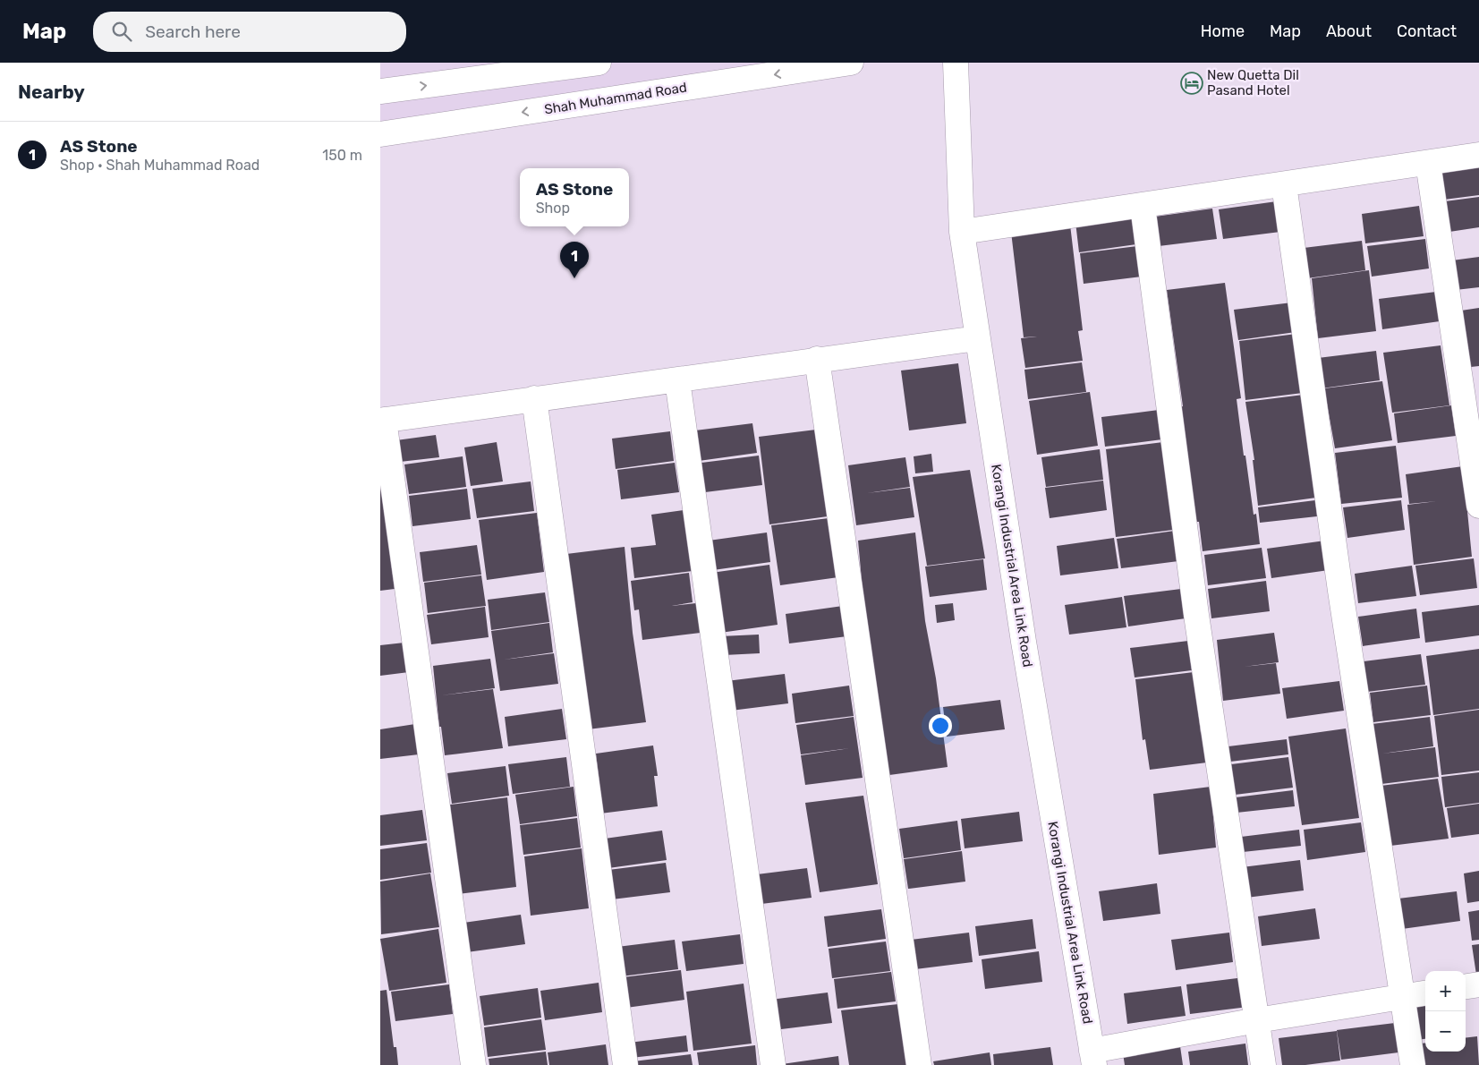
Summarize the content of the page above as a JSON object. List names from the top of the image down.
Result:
{
  "streets": {
    "street": ["Shah Muhammad Road", "Korangi Industrial Area Link Road"]
  },
  "places": {
    "hotel": ["New Quetta Dil Pasand Hotel"]
  },
  "page": {
    "header": "Map",
    "search": "Search here",
    "nav": [
      "Home",
      "Map",
      "About",
      "Contact"
    ],
    "heading": "Nearby",
    "list": [
      {
        "mark": "1",
        "name": "AS Stone",
        "note": "Shop · Shah Muhammad Road",
        "value": "150 m"
      }
    ],
    "popup": ["AS Stone", "Shop"],
    "pins": "1",
    "map_buttons": ["+", "−"]
  }
}
